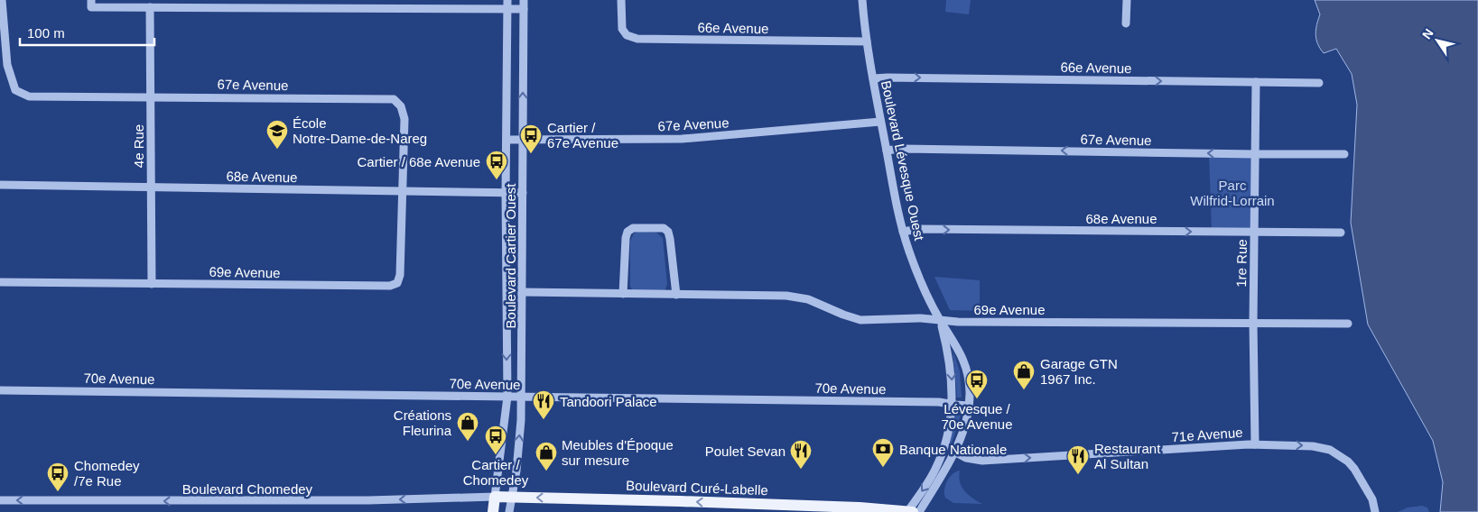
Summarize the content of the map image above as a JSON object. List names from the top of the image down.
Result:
{
  "streets": {
    "main road": ["Boulevard Curé-Labelle"],
    "street": [
      "66e Avenue",
      "67e Avenue",
      "4e Rue",
      "Boulevard Lévesque Ouest",
      "68e Avenue",
      "Boulevard Cartier Ouest",
      "1re Rue",
      "69e Avenue",
      "70e Avenue",
      "71e Avenue",
      "Boulevard Chomedey"
    ]
  },
  "crossings": [
    ["66e Avenue", "Boulevard Lévesque Ouest"],
    ["66e Avenue", "1re Rue"],
    ["67e Avenue", "4e Rue"],
    ["67e Avenue", "Boulevard Lévesque Ouest"],
    ["67e Avenue", "68e Avenue"],
    ["67e Avenue", "Boulevard Cartier Ouest"],
    ["67e Avenue", "1re Rue"],
    ["67e Avenue", "69e Avenue"],
    ["4e Rue", "68e Avenue"],
    ["4e Rue", "69e Avenue"],
    ["Boulevard Lévesque Ouest", "68e Avenue"],
    ["Boulevard Lévesque Ouest", "69e Avenue"],
    ["Boulevard Lévesque Ouest", "70e Avenue"],
    ["Boulevard Lévesque Ouest", "71e Avenue"],
    ["Boulevard Lévesque Ouest", "Boulevard Curé-Labelle"],
    ["68e Avenue", "Boulevard Cartier Ouest"],
    ["68e Avenue", "1re Rue"],
    ["68e Avenue", "69e Avenue"],
    ["Boulevard Cartier Ouest", "69e Avenue"],
    ["Boulevard Cartier Ouest", "70e Avenue"],
    ["Boulevard Cartier Ouest", "Boulevard Curé-Labelle"],
    ["Boulevard Cartier Ouest", "Boulevard Chomedey"],
    ["1re Rue", "69e Avenue"],
    ["1re Rue", "71e Avenue"],
    ["Boulevard Curé-Labelle", "Boulevard Chomedey"]
  ],
  "one_way": [
    "66e Avenue",
    "68e Avenue",
    "71e Avenue",
    "Boulevard Curé-Labelle",
    "Boulevard Chomedey"
  ],
  "parks": ["Parc Wilfrid-Lorrain"],
  "places": {
    "school or university": ["École Notre-Dame-de-Nareg"],
    "bus stop": [
      "Cartier / 67e Avenue",
      "Cartier / 68e Avenue",
      "Lévesque / 70e Avenue",
      "Cartier / Chomedey",
      "Chomedey /7e Rue"
    ],
    "shop": ["Garage GTN 1967 Inc.", "Créations Fleurina", "Meubles d'Époque sur mesure"],
    "restaurant": ["Tandoori Palace", "Poulet Sevan", "Restaurant Al Sultan"],
    "bank": ["Banque Nationale"]
  },
  "scale_bar": "100 m",
  "north": "top left"
}
